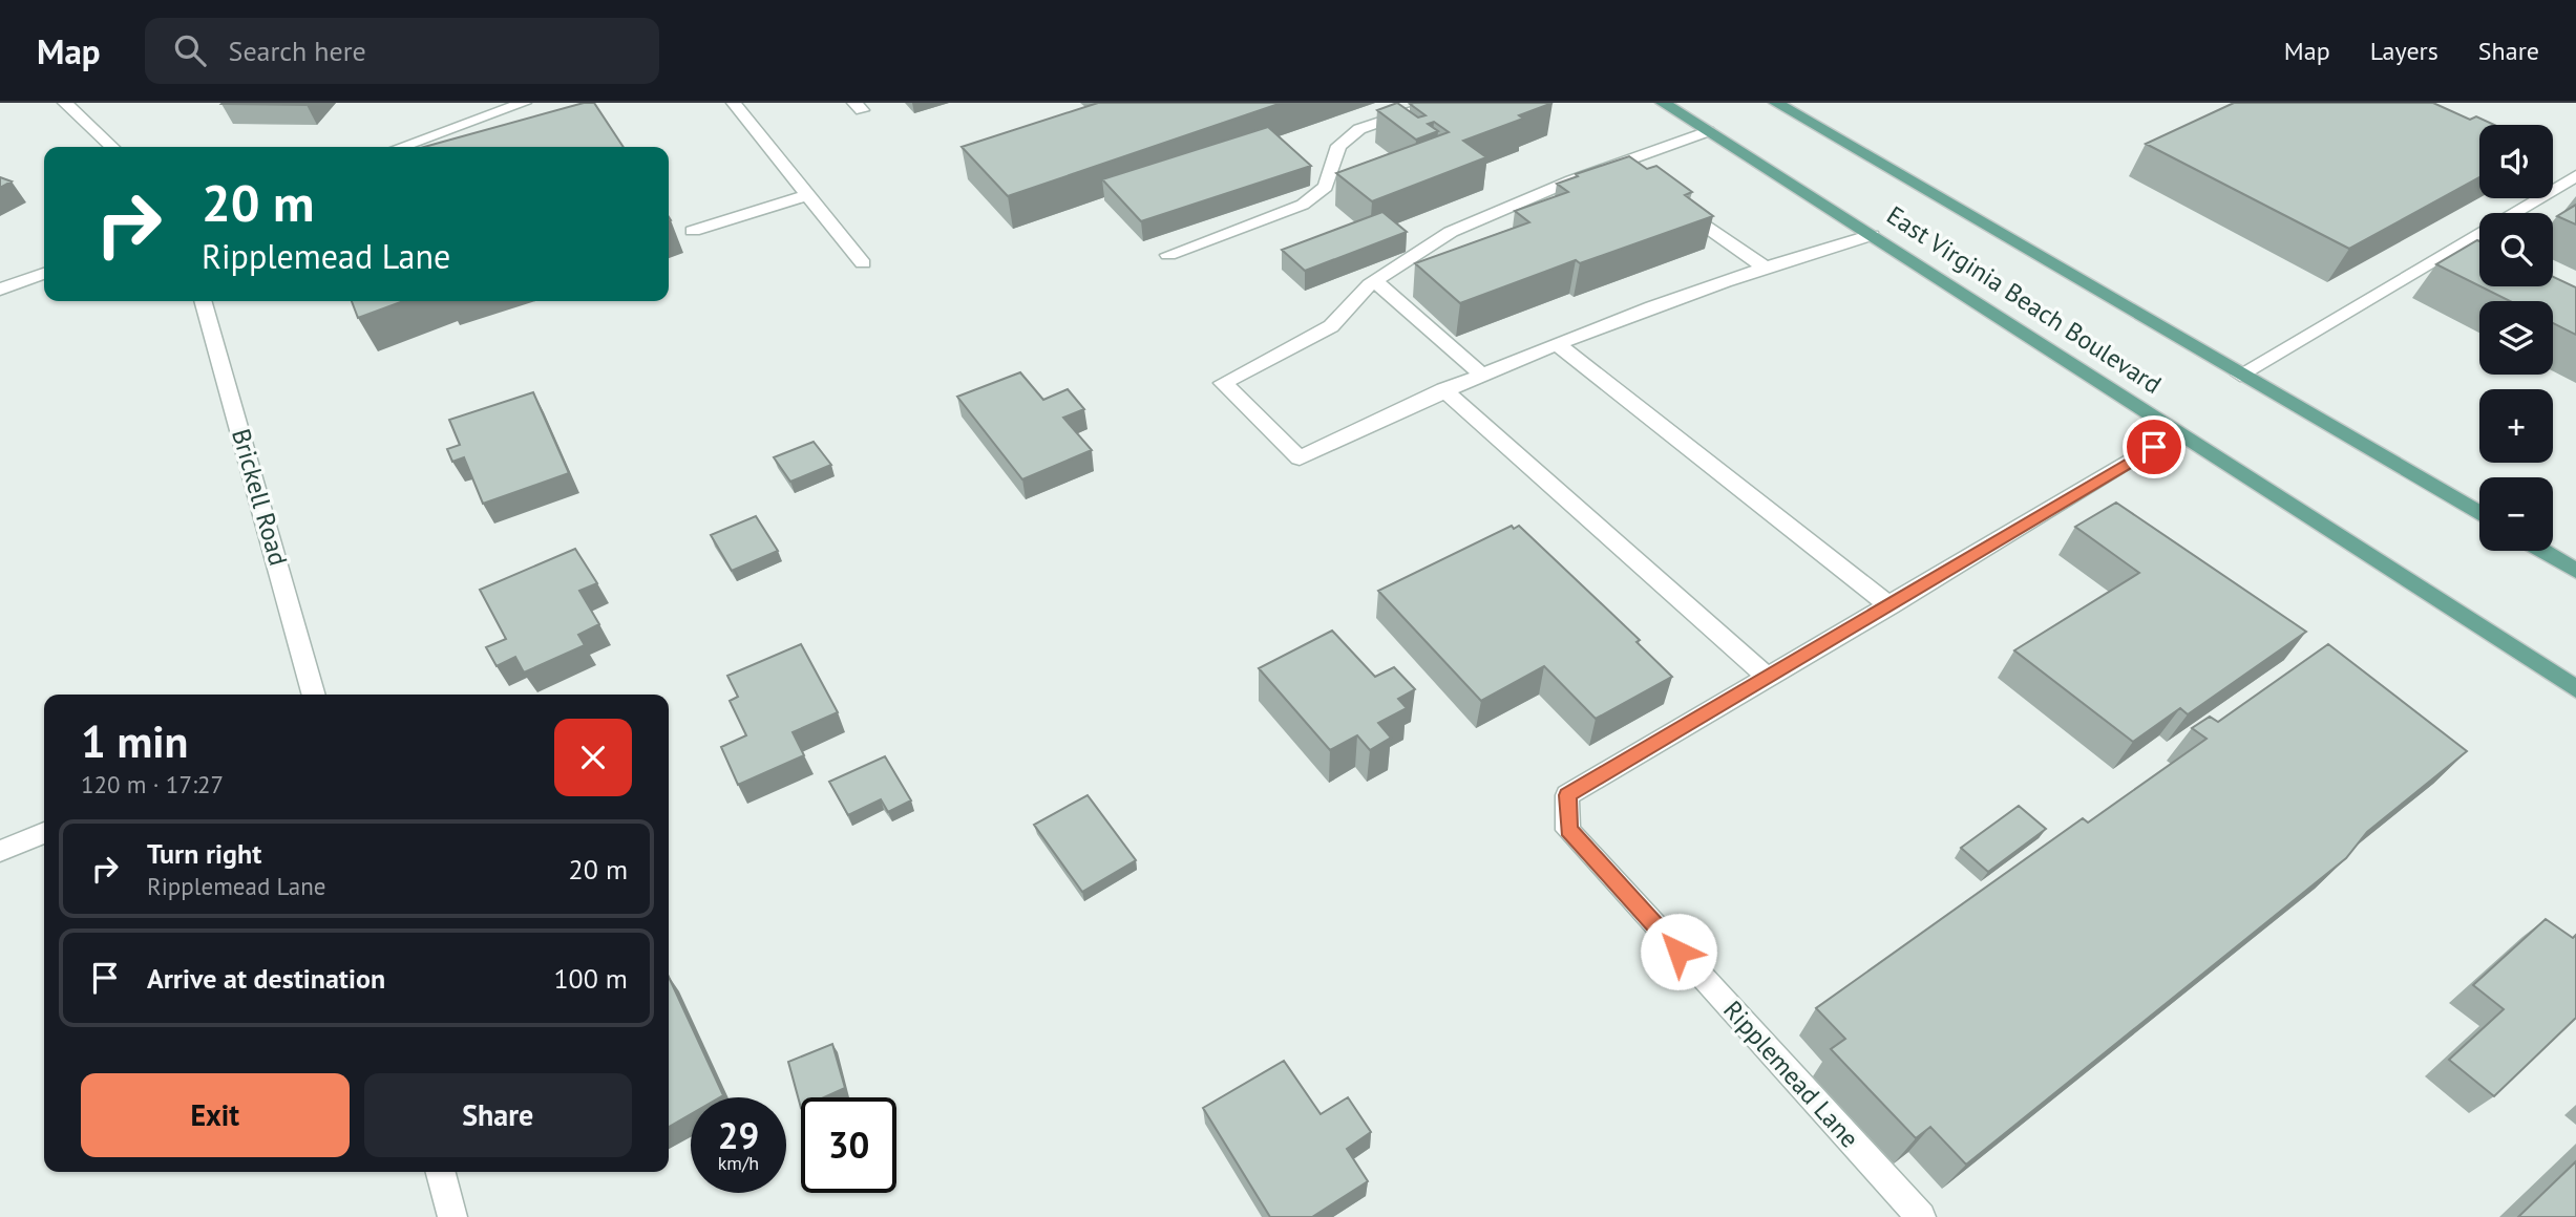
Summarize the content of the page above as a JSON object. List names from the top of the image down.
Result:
{
  "streets": {
    "main road": ["East Virginia Beach Boulevard"],
    "street": ["Brickell Road", "Ripplemead Lane"]
  },
  "crossings": [
    ["East Virginia Beach Boulevard", "Ripplemead Lane"]
  ],
  "page": {
    "header": "Map",
    "search": "Search here",
    "nav": ["Map", "Layers", "Share"],
    "map_buttons": ["+", "−"],
    "turn": ["20 m", "Ripplemead Lane"],
    "heading": ["1 min", "120 m · 17:27"],
    "list": [
      {
        "name": "Turn right",
        "note": "Ripplemead Lane",
        "value": "20 m"
      },
      {
        "name": "Arrive at destination",
        "value": "100 m"
      }
    ],
    "buttons": ["Exit", "Share"],
    "speed": "29 km/h",
    "limit": "30"
  }
}
